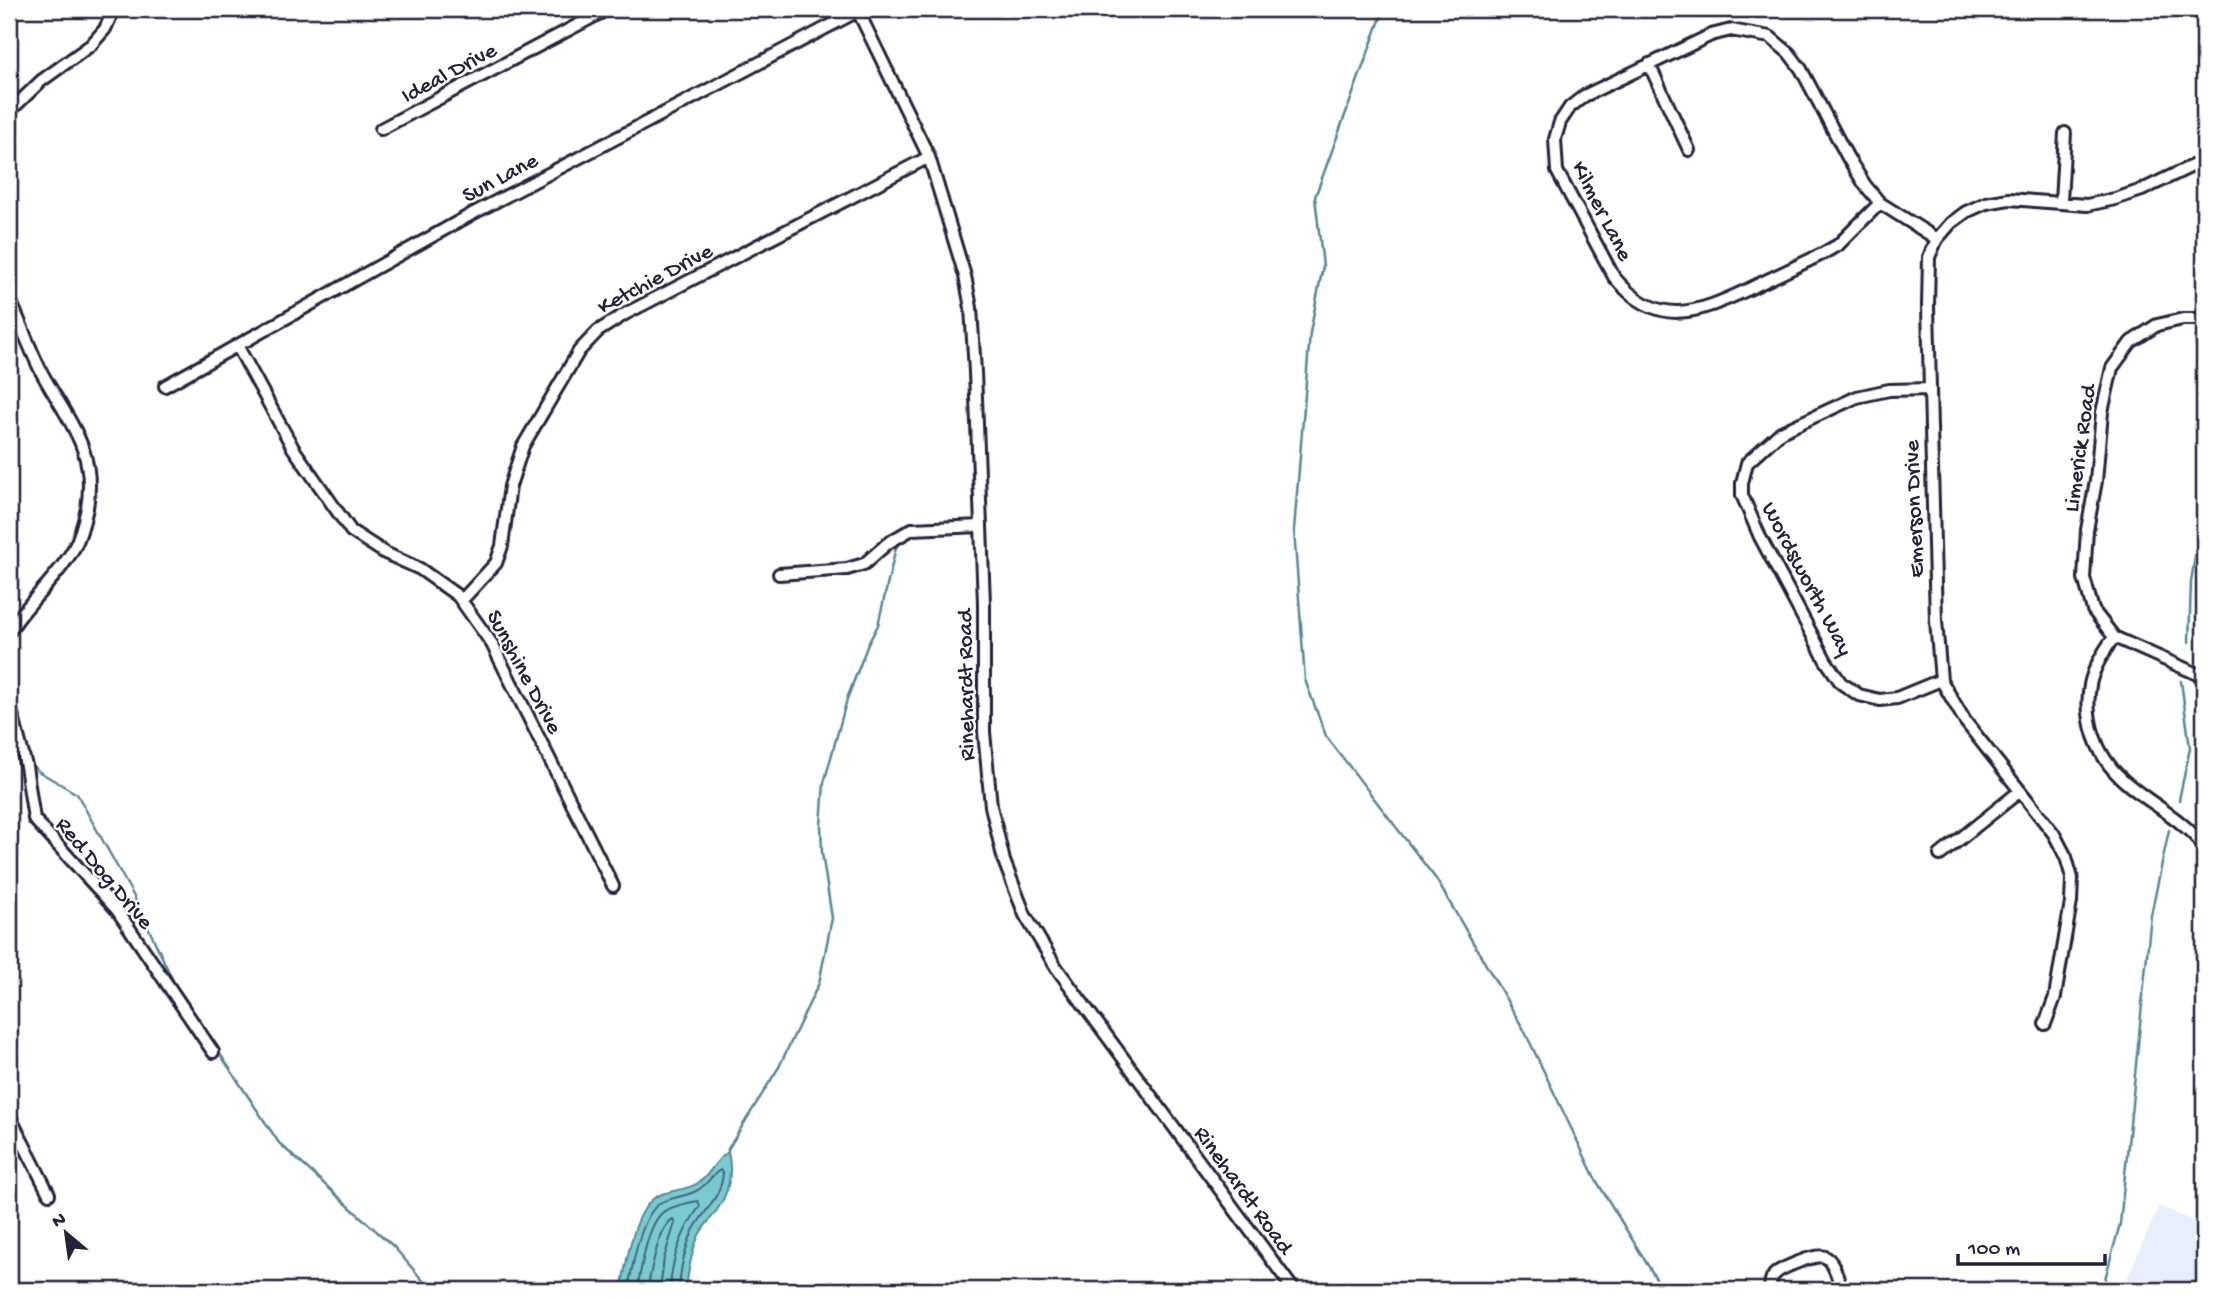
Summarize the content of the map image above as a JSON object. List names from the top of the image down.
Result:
{
  "streets": {
    "street": [
      "Ideal Drive",
      "Sun Lane",
      "Kilmer Lane",
      "Ketchie Drive",
      "Limerick Road",
      "Emerson Drive",
      "Wordsworth Way",
      "Sunshine Drive",
      "Rinehardt Road",
      "Red Dog Drive"
    ]
  },
  "crossings": [
    ["Sun Lane", "Sunshine Drive"],
    ["Sun Lane", "Rinehardt Road"],
    ["Kilmer Lane", "Emerson Drive"],
    ["Ketchie Drive", "Sunshine Drive"],
    ["Ketchie Drive", "Rinehardt Road"],
    ["Emerson Drive", "Wordsworth Way"]
  ],
  "scale_bar": "100 m",
  "north": "top left"
}
